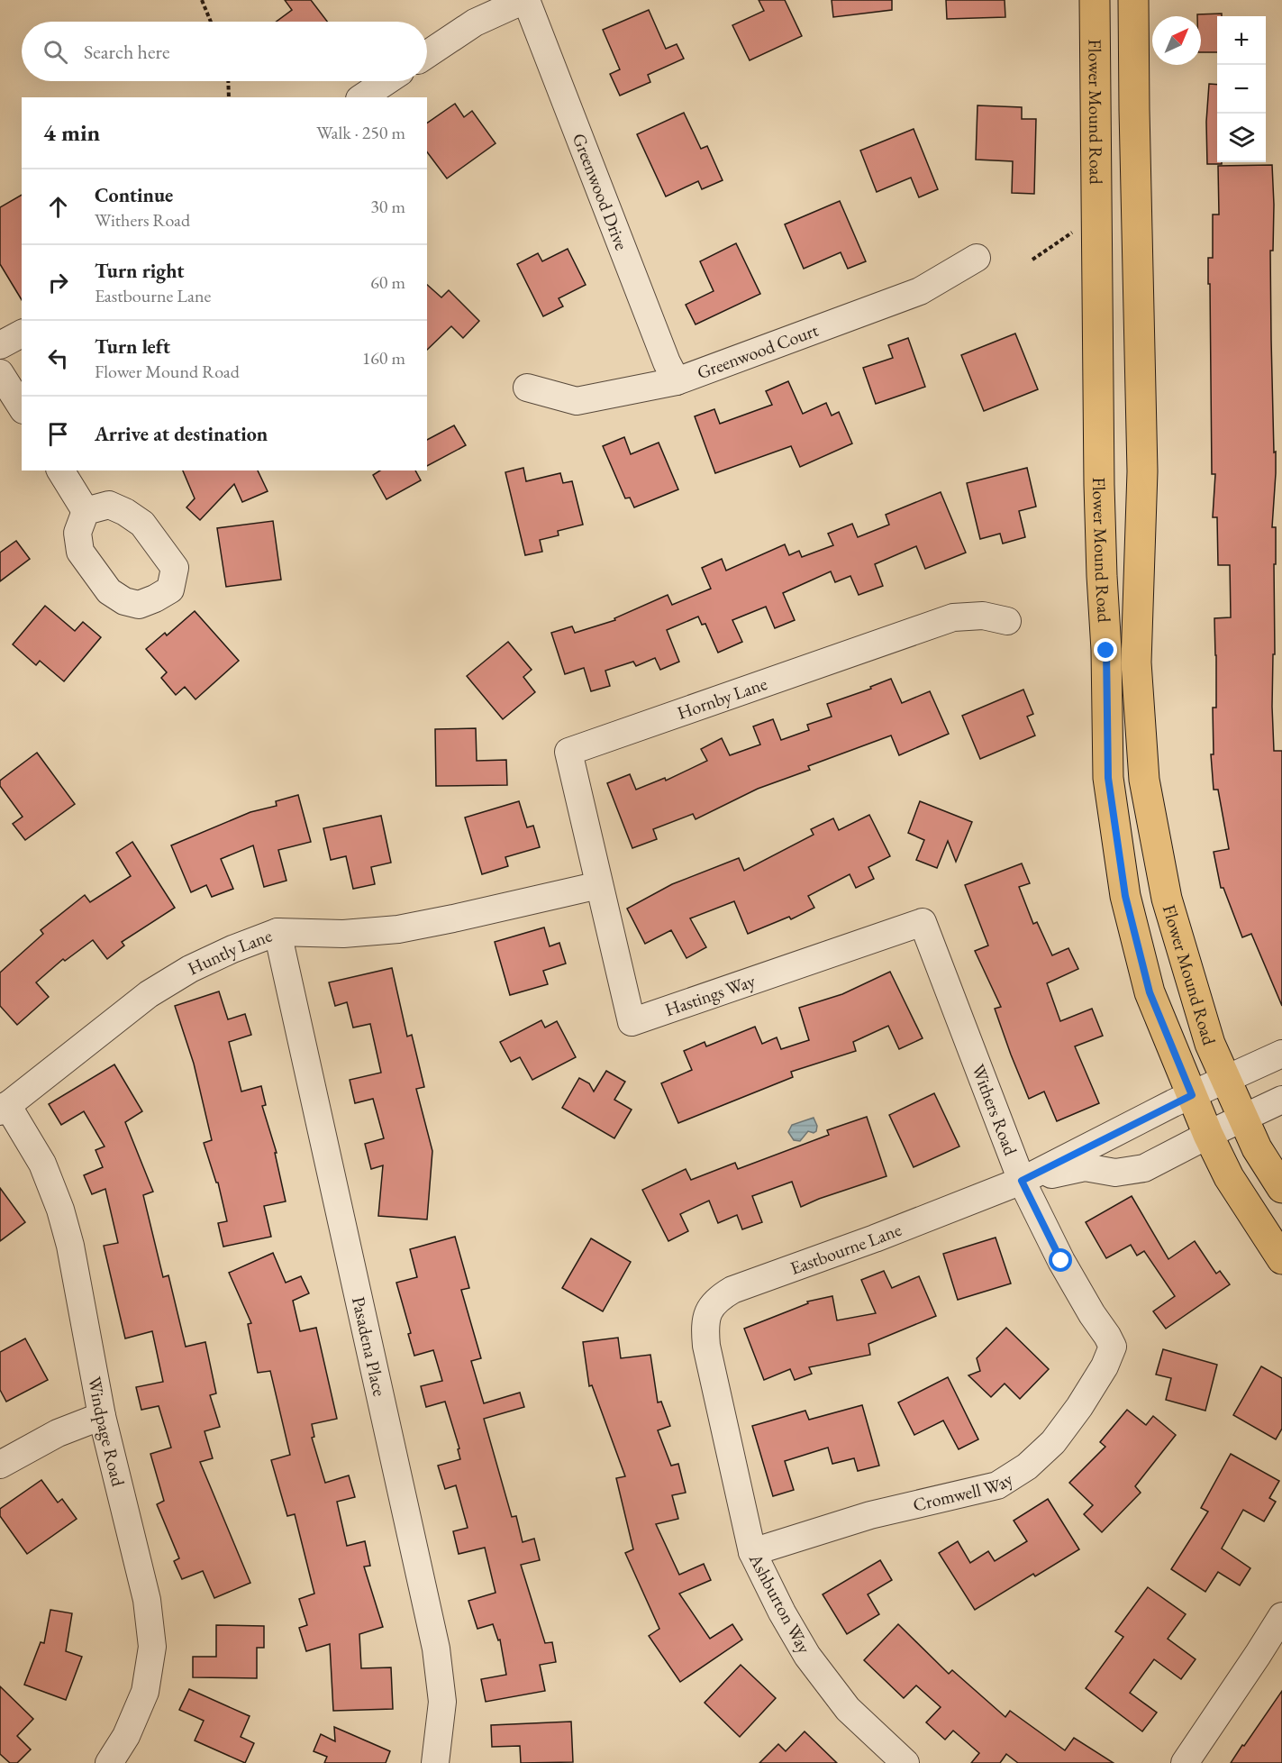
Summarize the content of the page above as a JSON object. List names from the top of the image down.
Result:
{
  "streets": {
    "main road": ["Flower Mound Road"],
    "street": [
      "Greenwood Drive",
      "Greenwood Court",
      "Hornby Lane",
      "Huntly Lane",
      "Hastings Way",
      "Withers Road",
      "Eastbourne Lane",
      "Pasadena Place",
      "Windpage Road",
      "Cromwell Way",
      "Ashburton Way"
    ]
  },
  "crossings": [
    ["Flower Mound Road", "Eastbourne Lane"],
    ["Greenwood Drive", "Greenwood Court"],
    ["Hornby Lane", "Huntly Lane"],
    ["Hornby Lane", "Hastings Way"],
    ["Huntly Lane", "Hastings Way"],
    ["Huntly Lane", "Pasadena Place"],
    ["Huntly Lane", "Windpage Road"],
    ["Hastings Way", "Withers Road"],
    ["Withers Road", "Eastbourne Lane"],
    ["Withers Road", "Cromwell Way"],
    ["Eastbourne Lane", "Ashburton Way"],
    ["Cromwell Way", "Ashburton Way"]
  ],
  "north": "top right",
  "page": {
    "map_buttons": ["+", "−"],
    "search": "Search here",
    "heading": ["4 min", "Walk · 250 m"],
    "list": [
      ["Continue", "Withers Road", "30 m"],
      ["Turn right", "Eastbourne Lane", "60 m"],
      ["Turn left", "Flower Mound Road", "160 m"],
      "Arrive at destination"
    ]
  }
}
